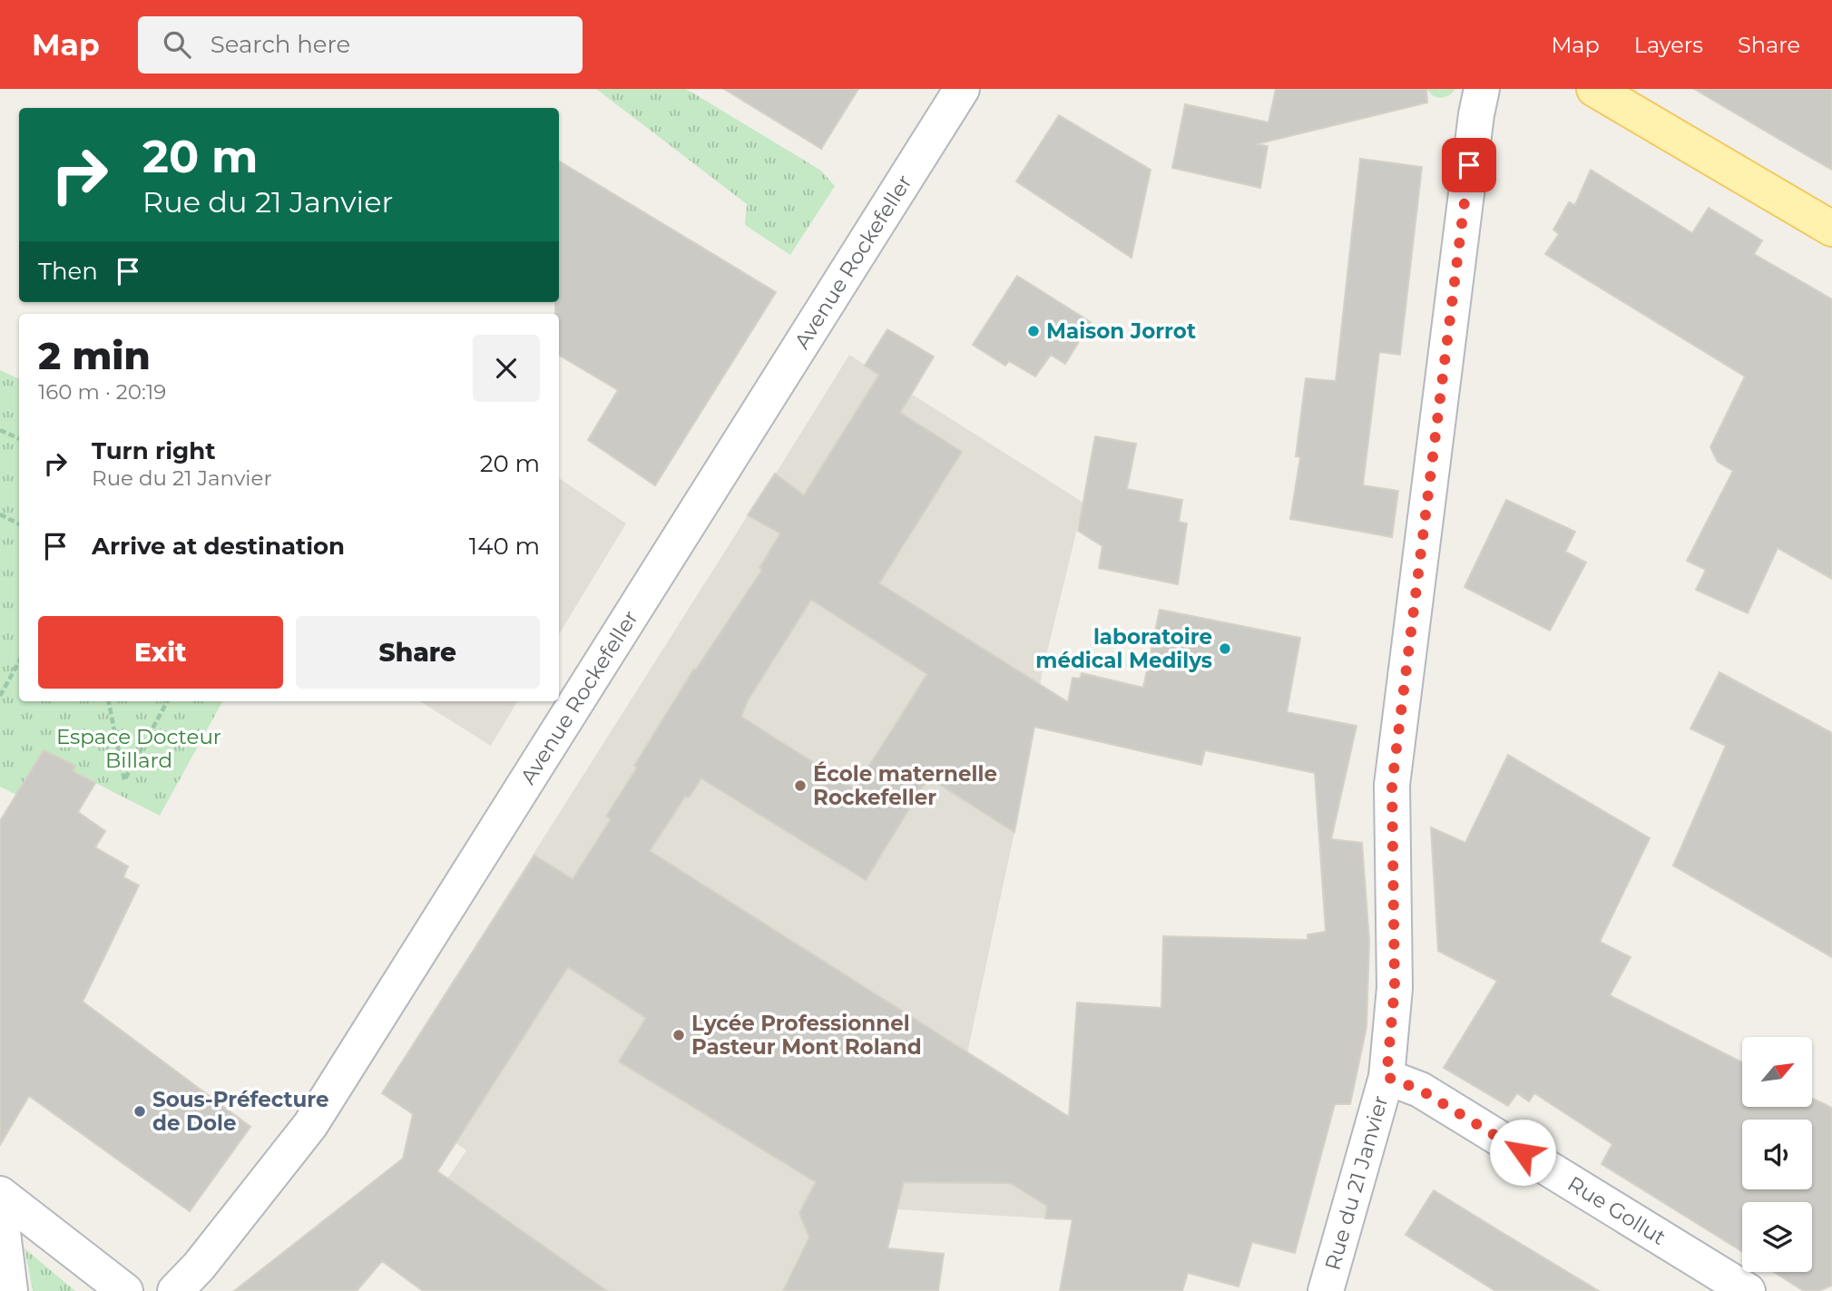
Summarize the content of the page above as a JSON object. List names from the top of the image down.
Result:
{
  "streets": {
    "street": ["Avenue Rockefeller", "Rue du 21 Janvier", "Rue Gollut"]
  },
  "crossings": [
    ["Rue du 21 Janvier", "Rue Gollut"]
  ],
  "parks": ["Espace Docteur Billard"],
  "places": [
    "Maison Jorrot",
    "laboratoire médical Medilys",
    "École maternelle Rockefeller",
    "Lycée Professionnel Pasteur Mont Roland",
    "Sous-Préfecture de Dole"
  ],
  "north": "top right",
  "page": {
    "header": "Map",
    "search": "Search here",
    "nav": ["Map", "Layers", "Share"],
    "turn": ["20 m", "Rue du 21 Janvier"],
    "then": "Then",
    "heading": ["2 min", "160 m · 20:19"],
    "list": [
      {
        "name": "Turn right",
        "note": "Rue du 21 Janvier",
        "value": "20 m"
      },
      {
        "name": "Arrive at destination",
        "value": "140 m"
      }
    ],
    "buttons": ["Exit", "Share"]
  }
}
